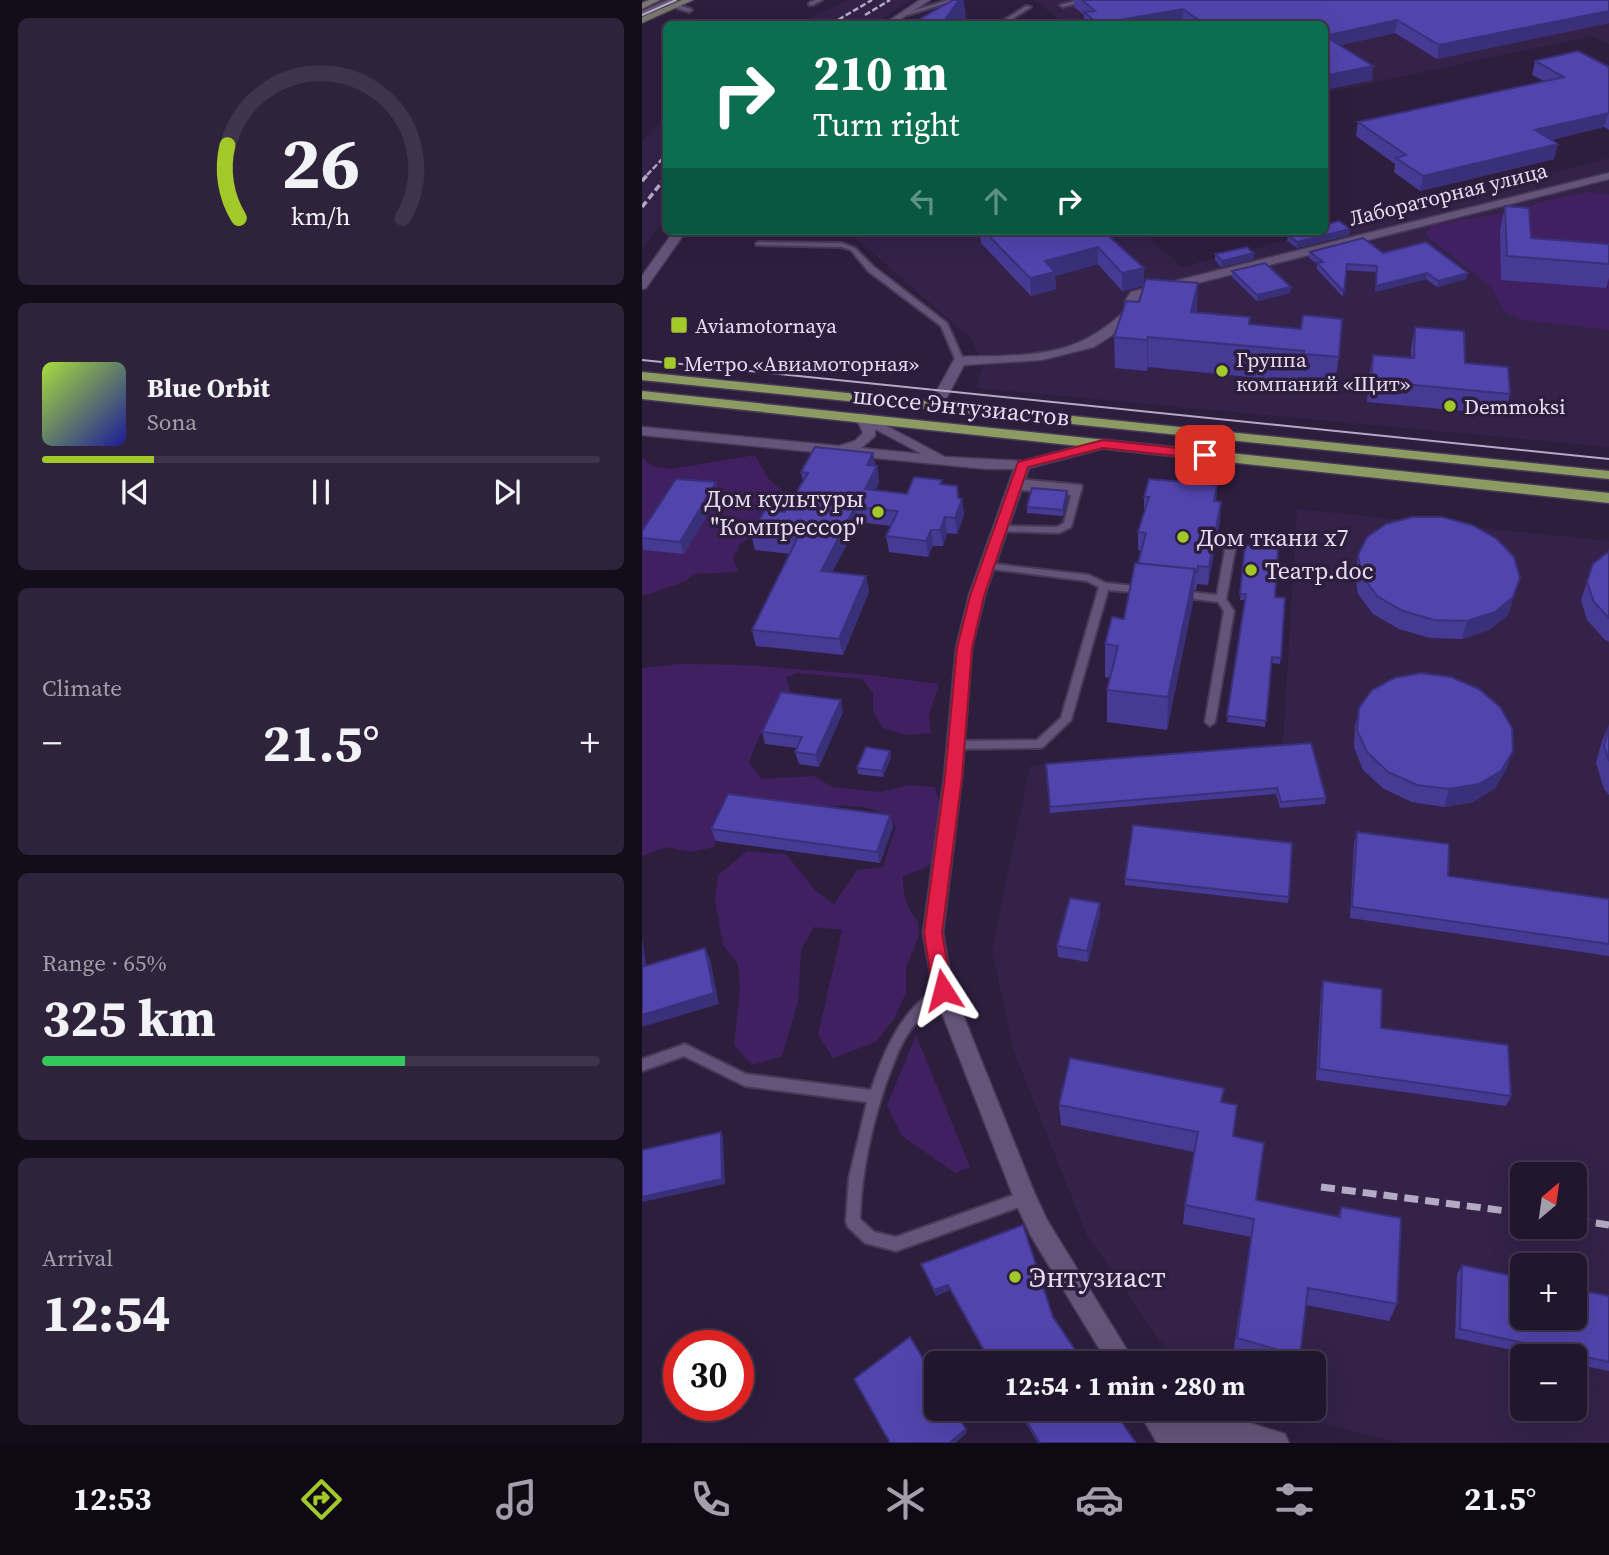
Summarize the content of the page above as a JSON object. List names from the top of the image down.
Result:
{
  "streets": {
    "main road": ["шоссе Энтузиастов"],
    "street": ["Лабораторная улица"]
  },
  "places": {
    "transit": ["Aviamotornaya", "Метро «Авиамоторная»"],
    "other": [
      "Группа компаний «Щит»",
      "Demmoksi",
      "Дом культуры \"Компрессор\"",
      "Дом ткани x7",
      "Театр.doc",
      "Энтузиаст"
    ]
  },
  "north": "top right",
  "page": {
    "turn": ["210 m", "Turn right"],
    "song": ["Blue Orbit", "Sona"],
    "tile": [
      "Climate",
      ["Range · 65%", "325 km"],
      ["Arrival", "12:54"]
    ],
    "heat": ["−", "21.5°", "+"],
    "map_buttons": ["+", "−"],
    "limit": "30",
    "trip": "12:54 · 1 min · 280 m",
    "tabs": ["12:53", "21.5°"],
    "gauge": ["26", "km/h"]
  }
}
